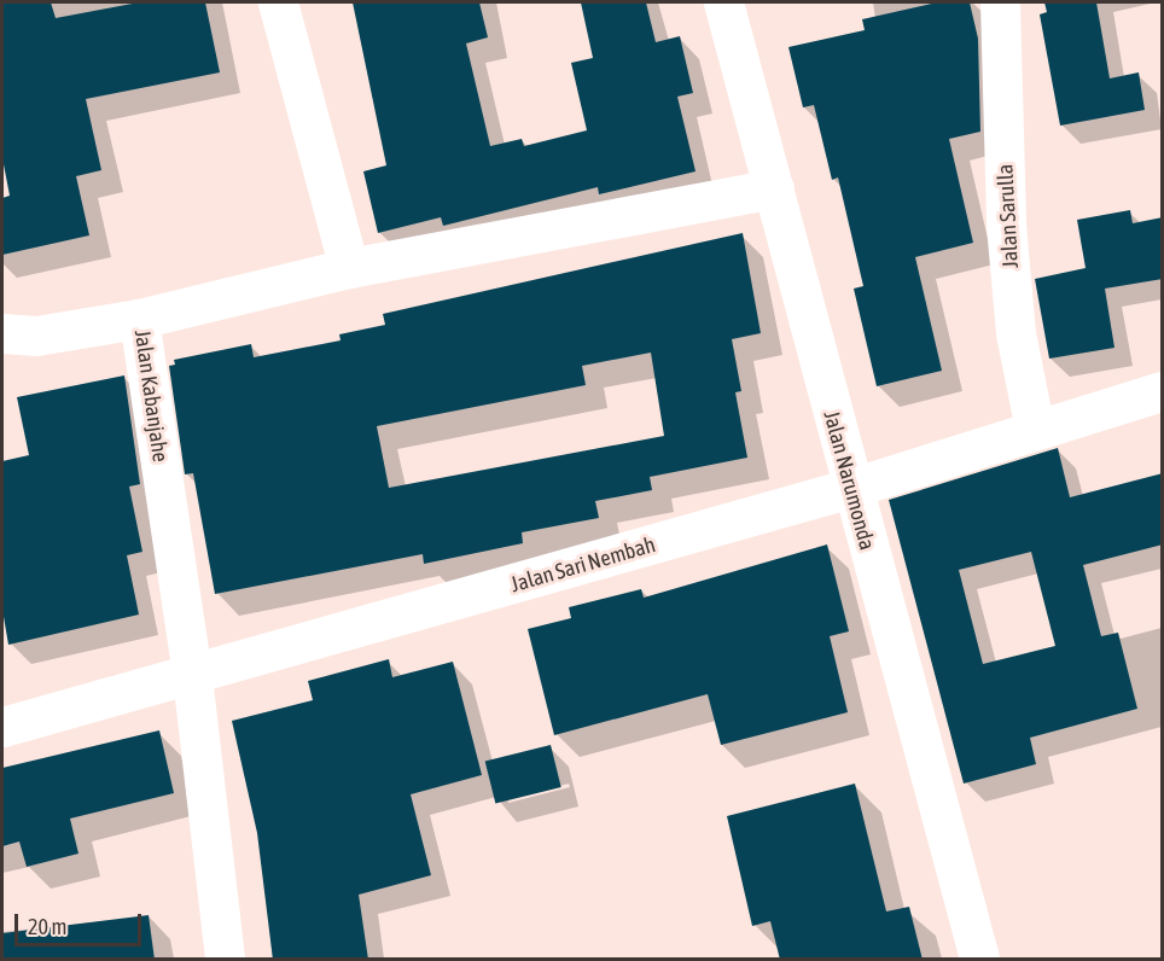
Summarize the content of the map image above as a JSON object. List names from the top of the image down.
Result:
{
  "streets": {
    "street": [
      "Jalan Sarulla",
      "Jalan Kabanjahe",
      "Jalan Narumonda",
      "Jalan Sari Nembah"
    ]
  },
  "crossings": [
    ["Jalan Sarulla", "Jalan Sari Nembah"],
    ["Jalan Kabanjahe", "Jalan Narumonda"],
    ["Jalan Kabanjahe", "Jalan Sari Nembah"],
    ["Jalan Narumonda", "Jalan Sari Nembah"]
  ],
  "scale_bar": "20 m"
}
